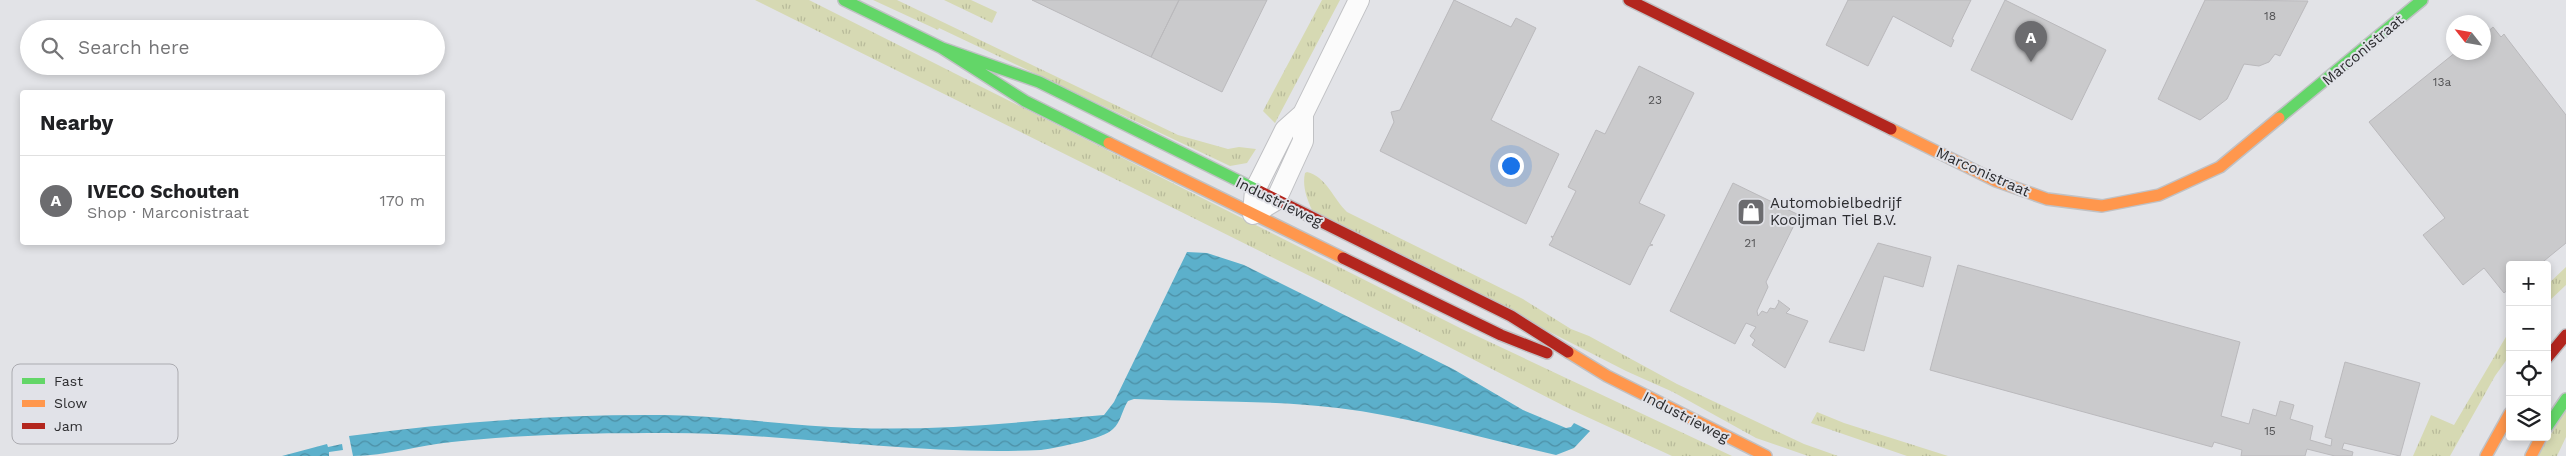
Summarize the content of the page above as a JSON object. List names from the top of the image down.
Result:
{
  "streets": {
    "main road": ["Marconistraat", "Industrieweg"]
  },
  "places": {
    "shop": ["Automobielbedrijf Kooijman Tiel B.V."]
  },
  "house_numbers": [
    "18",
    "13a",
    "23",
    "21",
    "15"
  ],
  "legend": ["Fast", "Slow", "Jam"],
  "north": "top left",
  "page": {
    "search": "Search here",
    "pins": "A",
    "heading": "Nearby",
    "list": [
      {
        "mark": "A",
        "name": "IVECO Schouten",
        "note": "Shop · Marconistraat",
        "value": "170 m"
      }
    ],
    "map_buttons": ["+", "−"]
  }
}
